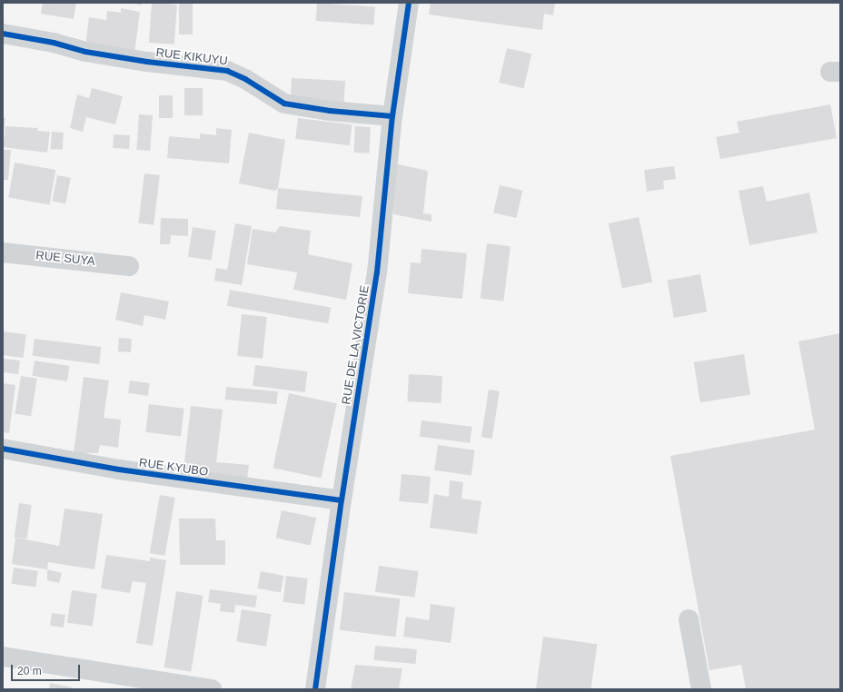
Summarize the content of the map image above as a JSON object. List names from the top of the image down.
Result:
{
  "streets": {
    "street": [
      "RUE KIKUYU",
      "RUE SUYA",
      "RUE DE LA VICTORIE",
      "RUE KYUBO"
    ]
  },
  "crossings": [
    ["RUE KIKUYU", "RUE DE LA VICTORIE"],
    ["RUE DE LA VICTORIE", "RUE KYUBO"]
  ],
  "scale_bar": "20 m"
}
